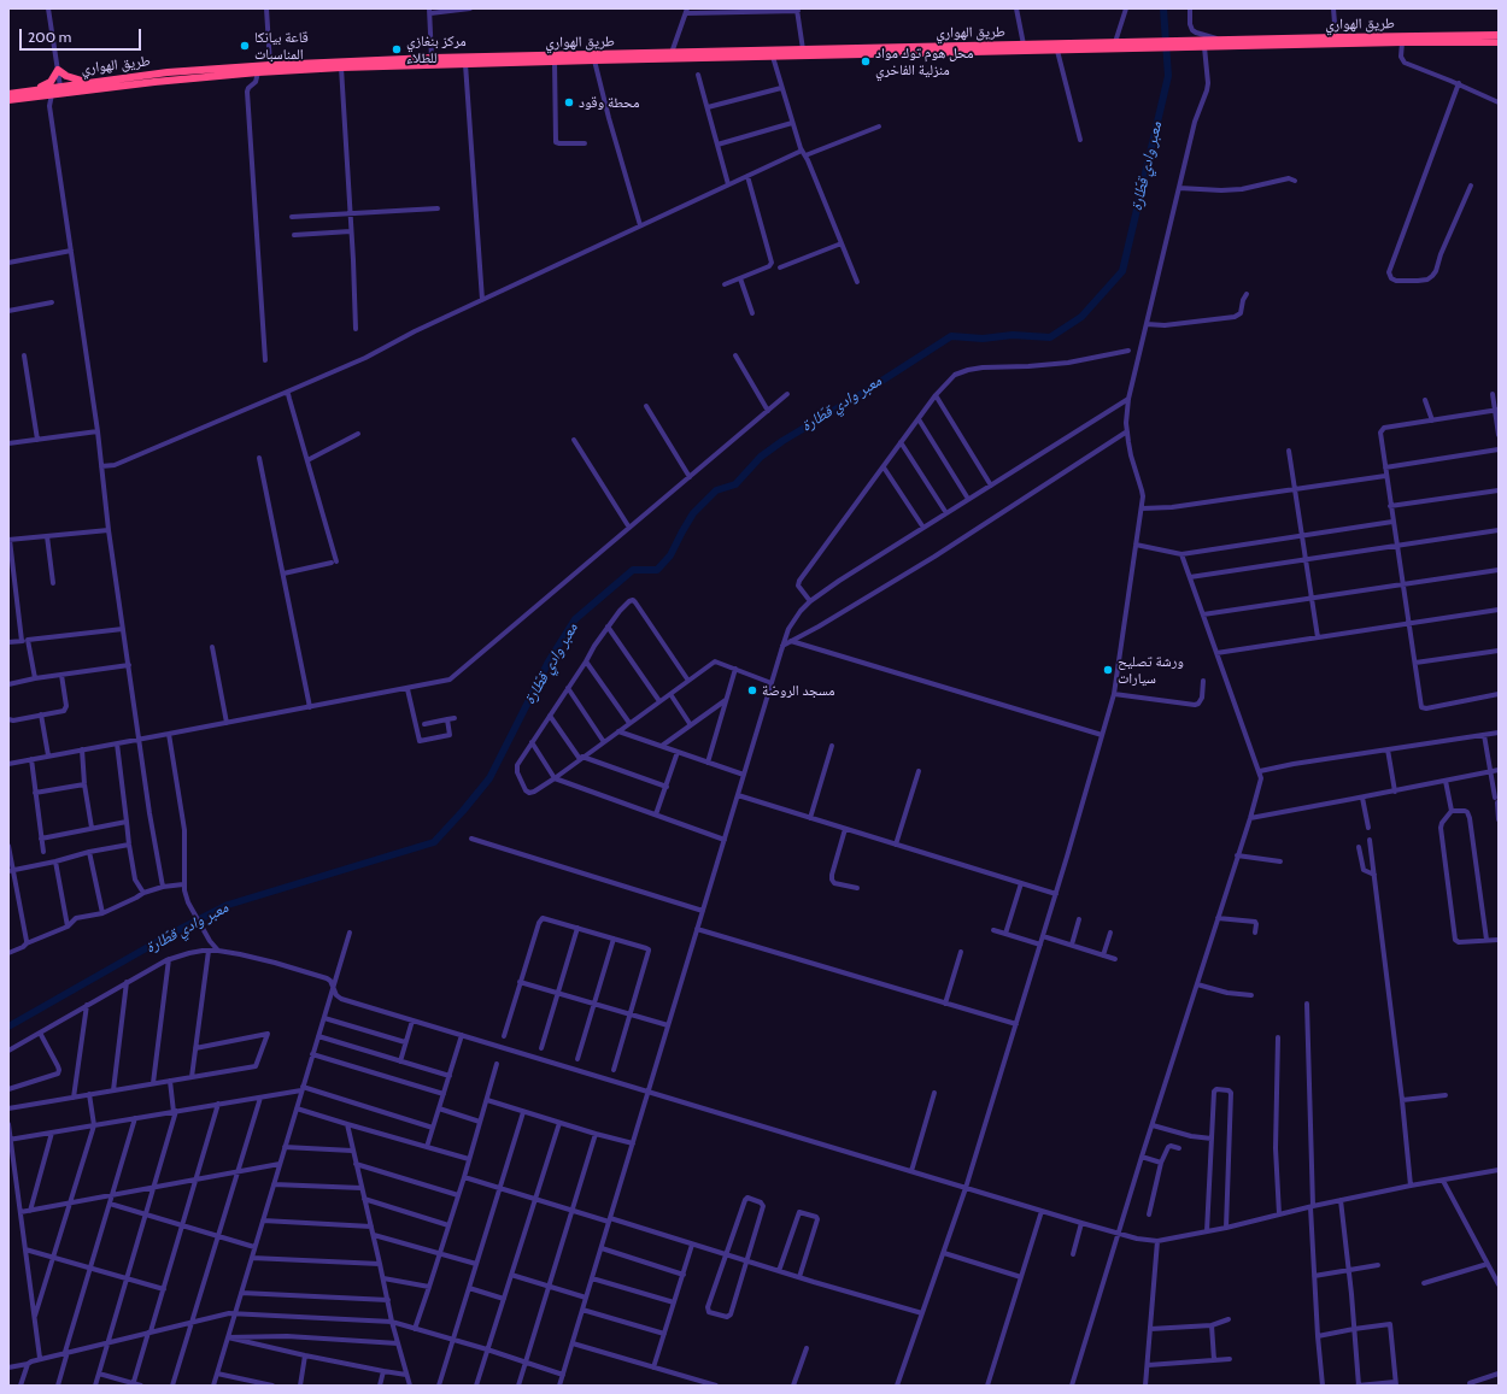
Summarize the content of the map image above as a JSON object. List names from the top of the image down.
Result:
{
  "streets": {
    "highway": ["طريق الهواري"]
  },
  "water": ["معبر وادي قطّارة"],
  "places": [
    "قاعة بيانكا المناسبات",
    "مركز بنغازي للطلاء",
    "محل هوم توك مواد منزلية الفاخري",
    "محطة وقود",
    "ورشة تصليح سيارات",
    "مسجد الروضة"
  ],
  "scale_bar": "200 m"
}
